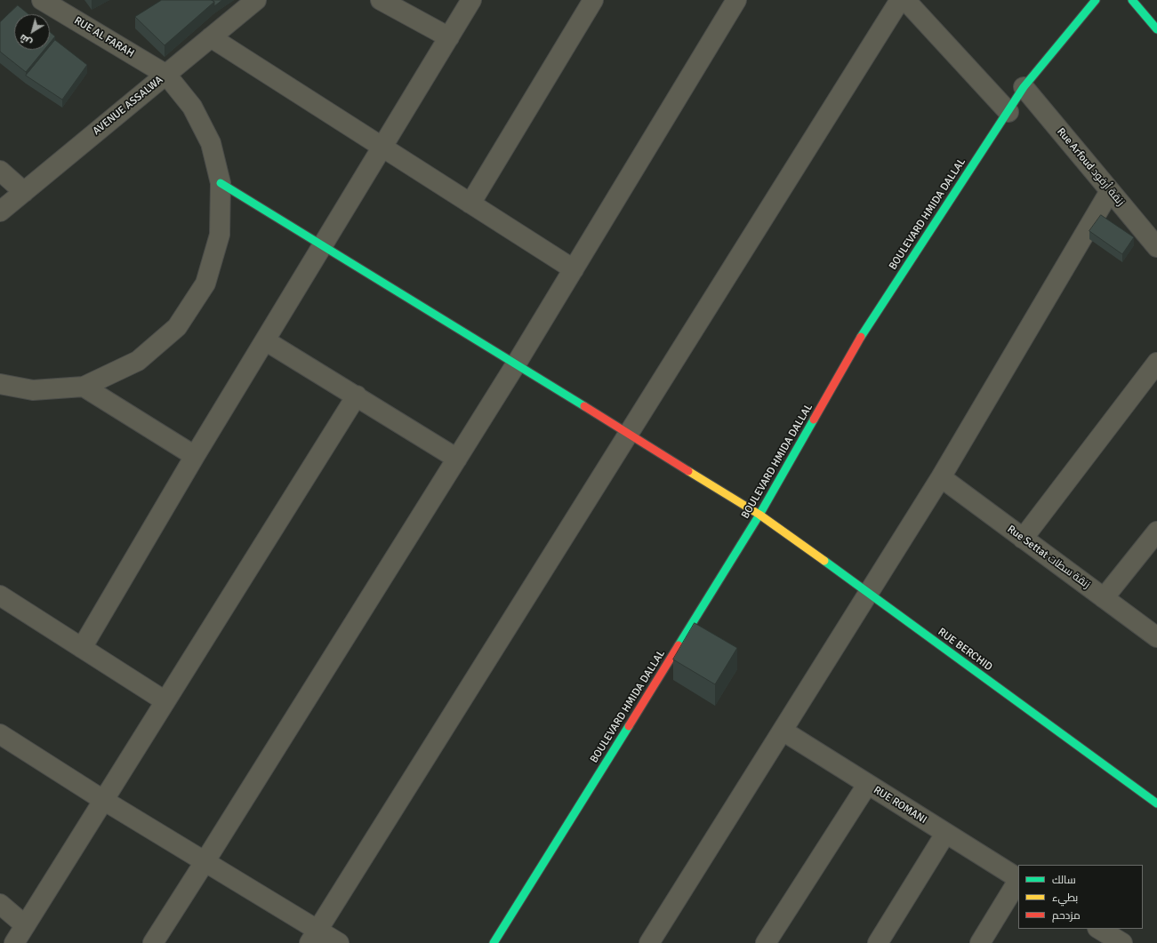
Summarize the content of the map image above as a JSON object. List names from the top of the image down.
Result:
{
  "streets": {
    "street": [
      "RUE AL FARAH",
      "AVENUE ASSALWA",
      "Rue Arfoud زنقة أرفود",
      "BOULEVARD HMIDA DALLAL",
      "Rue Settat زنقة سطات",
      "RUE BERCHID",
      "RUE ROMANI"
    ]
  },
  "crossings": [
    ["RUE AL FARAH", "AVENUE ASSALWA"],
    ["Rue Arfoud زنقة أرفود", "BOULEVARD HMIDA DALLAL"],
    ["BOULEVARD HMIDA DALLAL", "RUE BERCHID"]
  ],
  "legend": ["سالك", "بطيء", "مزدحم"],
  "north": "bottom left"
}
